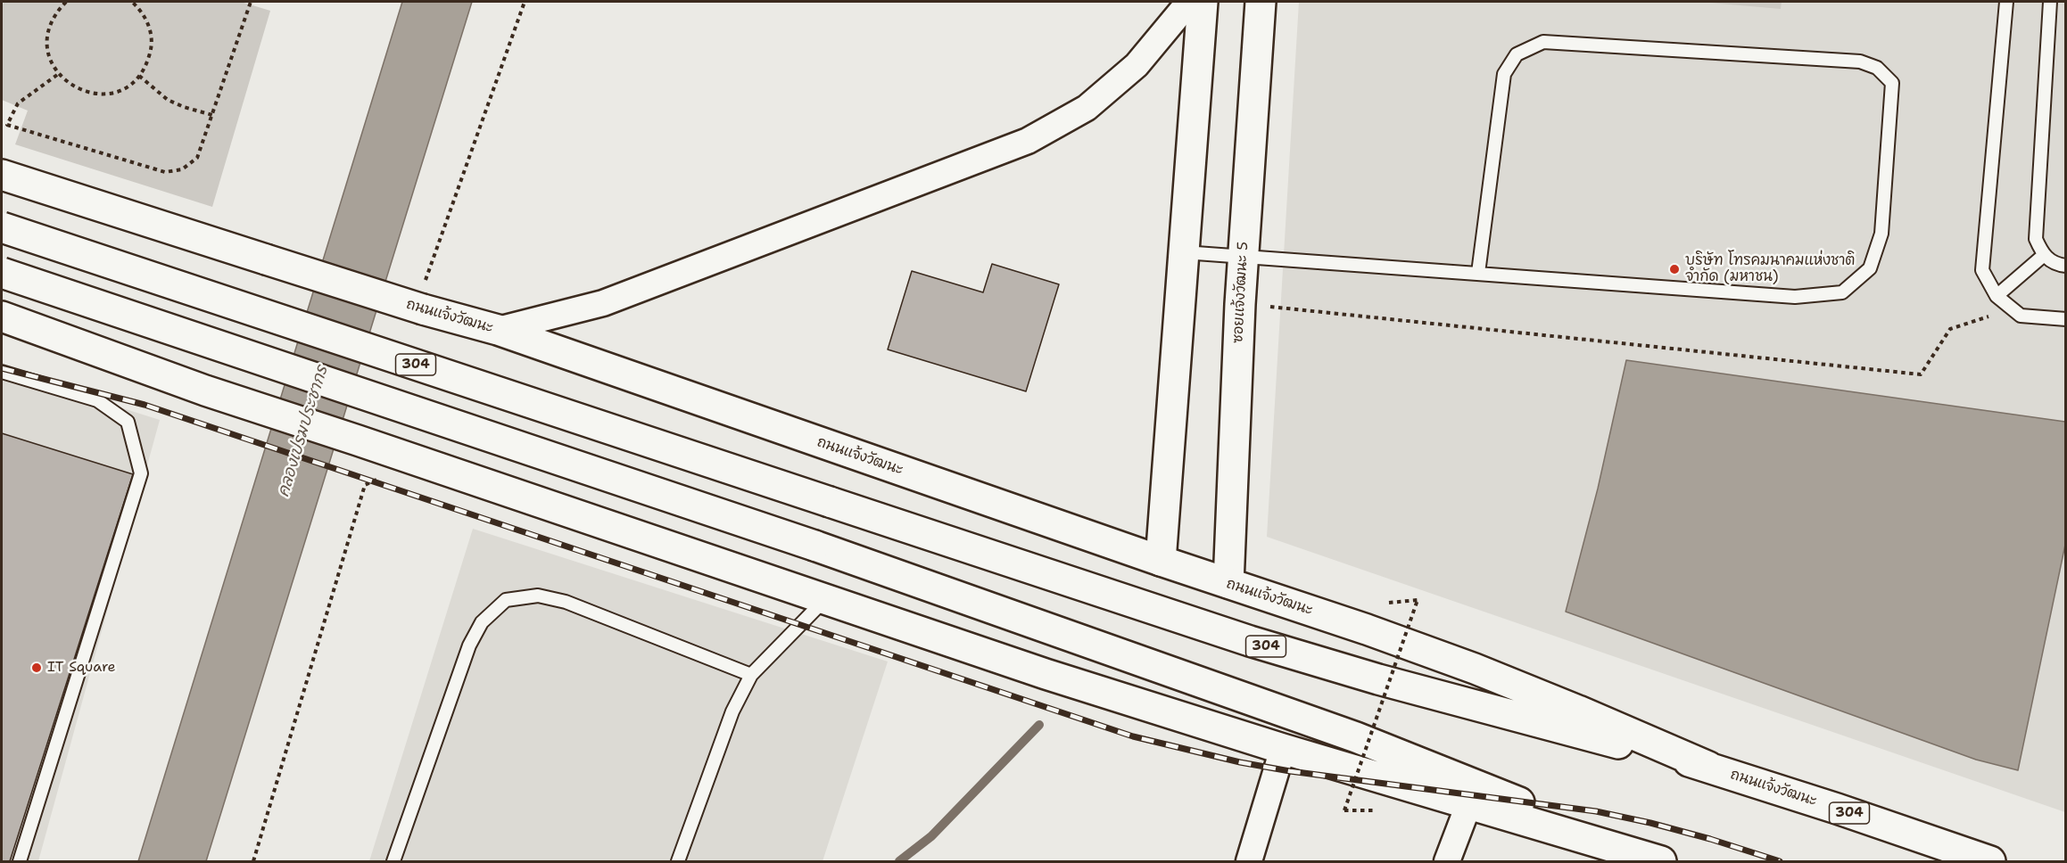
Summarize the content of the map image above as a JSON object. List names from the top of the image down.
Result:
{
  "streets": {
    "main road": ["ซอยแจ้งวัฒนะ 5", "ถนนแจ้งวัฒนะ", "304"]
  },
  "crossings": [
    ["ซอยแจ้งวัฒนะ 5", "ถนนแจ้งวัฒนะ"]
  ],
  "water": ["คลองเปรมประชากร"],
  "places": ["บริษัท โทรคมนาคมแห่งชาติ จำกัด (มหาชน)", "IT Square"]
}
